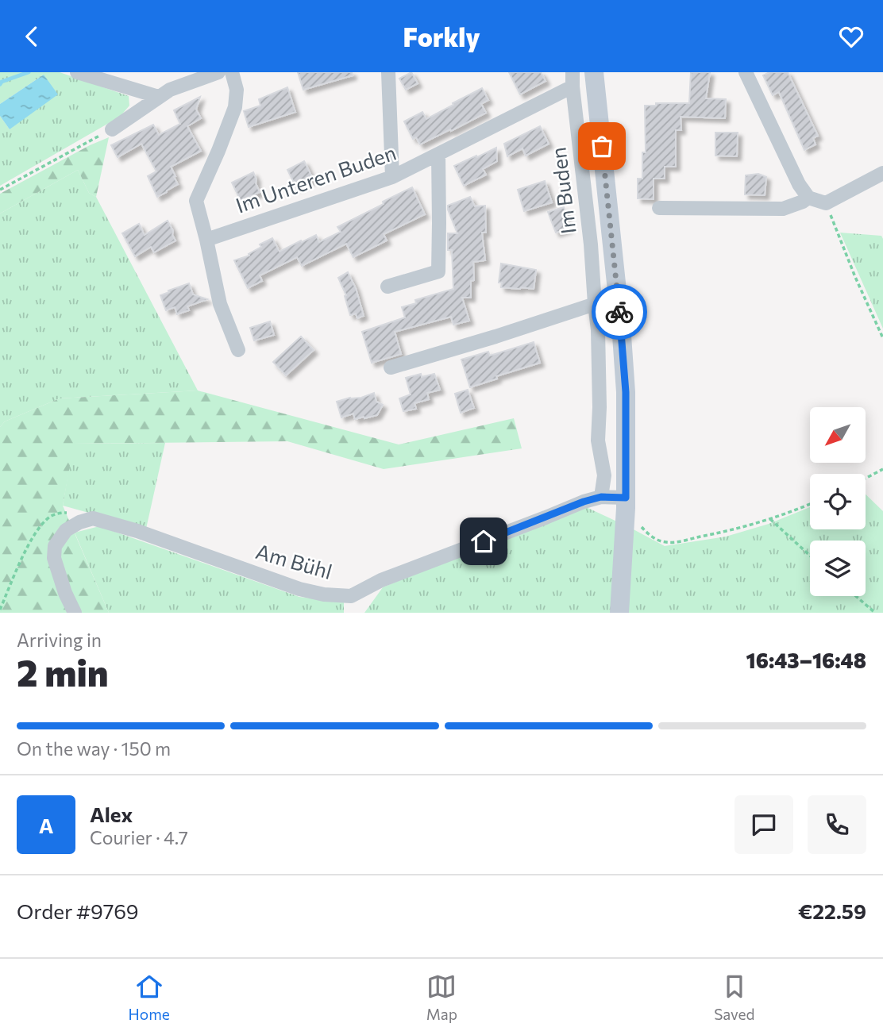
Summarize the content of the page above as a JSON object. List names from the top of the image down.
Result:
{
  "streets": {
    "street": ["Im Unteren Buden", "Im Buden", "Am Bühl"]
  },
  "crossings": [
    ["Im Unteren Buden", "Im Buden"],
    ["Im Buden", "Am Bühl"]
  ],
  "north": "bottom left",
  "page": {
    "header": "Forkly",
    "heading": ["2 min", "Arriving in", "16:43–16:48"],
    "panel": [
      "Alex",
      "Courier · 4.7",
      "Order #9769",
      "€22.59"
    ],
    "bar": "On the way · 150 m",
    "round": "A",
    "tabs": ["Home", "Map", "Saved"]
  }
}
